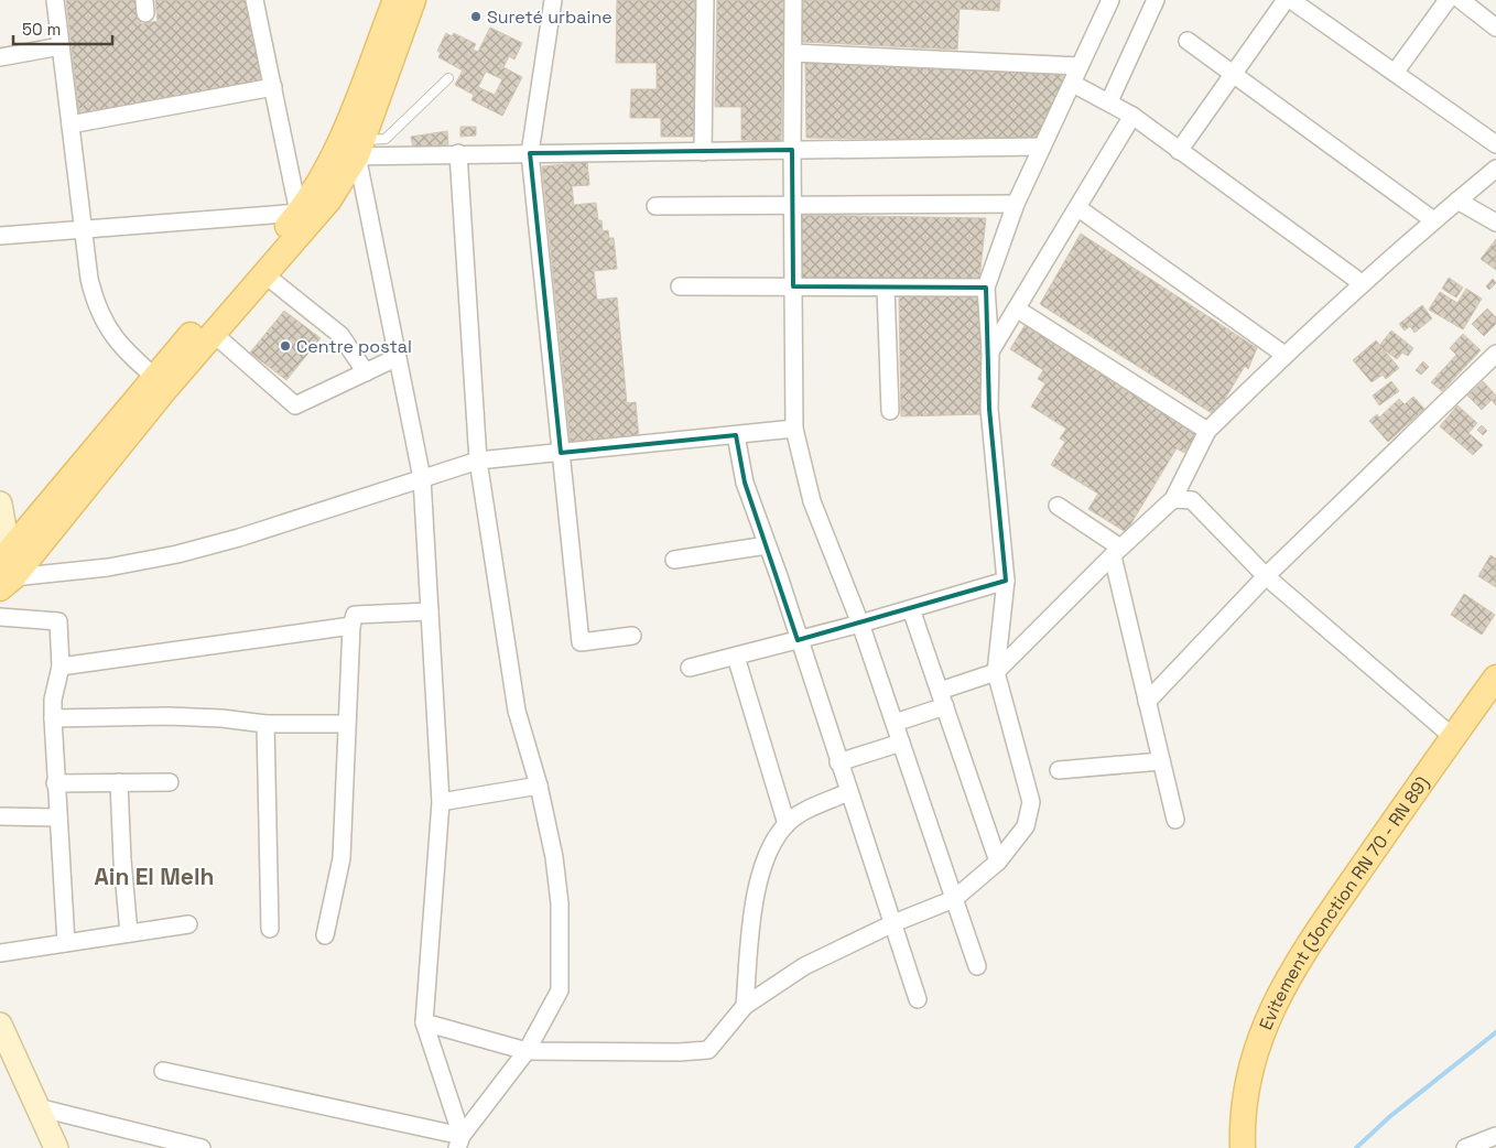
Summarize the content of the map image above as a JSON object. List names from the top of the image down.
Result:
{
  "streets": {
    "main road": ["Evitement (Jonction RN 70 - RN 89)"]
  },
  "districts": ["Ain El Melh"],
  "places": ["Sureté urbaine", "Centre postal"],
  "scale_bar": "50 m"
}
